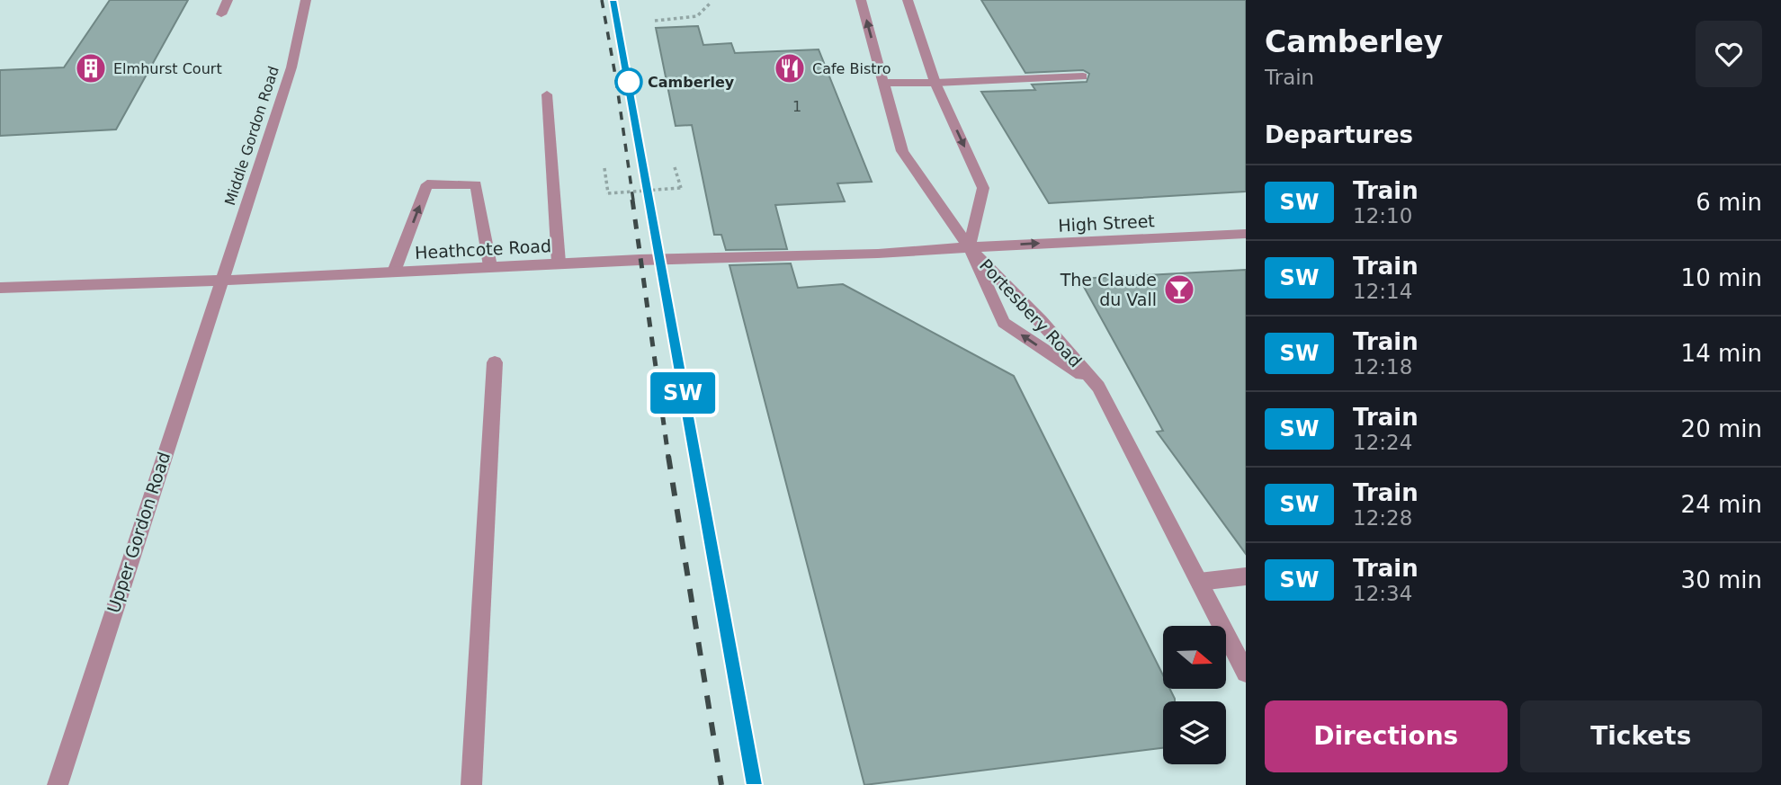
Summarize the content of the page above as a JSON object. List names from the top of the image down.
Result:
{
  "streets": {
    "street": [
      "Middle Gordon Road",
      "High Street",
      "Heathcote Road",
      "Portesbery Road",
      "Upper Gordon Road"
    ]
  },
  "crossings": [
    ["Middle Gordon Road", "Heathcote Road"],
    ["Middle Gordon Road", "Upper Gordon Road"],
    ["High Street", "Heathcote Road"],
    ["High Street", "Portesbery Road"],
    ["Heathcote Road", "Portesbery Road"],
    ["Heathcote Road", "Upper Gordon Road"]
  ],
  "one_way": ["High Street"],
  "places": {
    "building": ["Elmhurst Court"],
    "restaurant": ["Cafe Bistro"],
    "other": ["Camberley"],
    "bar": ["The Claude du Vall"]
  },
  "house_numbers": ["1"],
  "north": "right",
  "page": {
    "on_map": "SW",
    "heading": [
      ["Camberley", "Train"],
      "Departures"
    ],
    "list": [
      {
        "mark": "SW",
        "name": "Train",
        "note": "12:10",
        "value": "6 min"
      },
      {
        "mark": "SW",
        "name": "Train",
        "note": "12:14",
        "value": "10 min"
      },
      {
        "mark": "SW",
        "name": "Train",
        "note": "12:18",
        "value": "14 min"
      },
      {
        "mark": "SW",
        "name": "Train",
        "note": "12:24",
        "value": "20 min"
      },
      {
        "mark": "SW",
        "name": "Train",
        "note": "12:28",
        "value": "24 min"
      },
      {
        "mark": "SW",
        "name": "Train",
        "note": "12:34",
        "value": "30 min"
      }
    ],
    "buttons": ["Directions", "Tickets"]
  }
}
